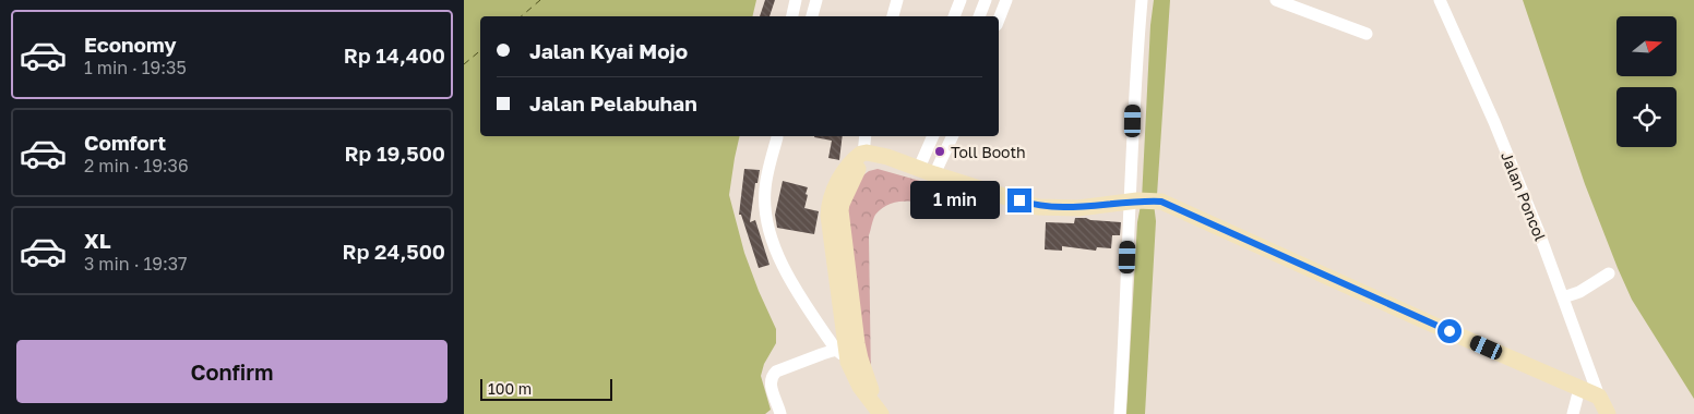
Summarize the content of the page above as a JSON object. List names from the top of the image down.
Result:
{
  "streets": {
    "street": ["Jalan Poncol"]
  },
  "places": ["Toll Booth"],
  "scale_bar": "100 m",
  "north": "right",
  "page": {
    "list": [
      {
        "name": "Economy",
        "note": "1 min · 19:35",
        "value": "Rp 14,400"
      },
      {
        "name": "Comfort",
        "note": "2 min · 19:36",
        "value": "Rp 19,500"
      },
      {
        "name": "XL",
        "note": "3 min · 19:37",
        "value": "Rp 24,500"
      }
    ],
    "banner": ["Jalan Kyai Mojo", "Jalan Pelabuhan"],
    "bubble": "1 min",
    "buttons": "Confirm",
    "scale": "100 m"
  }
}
